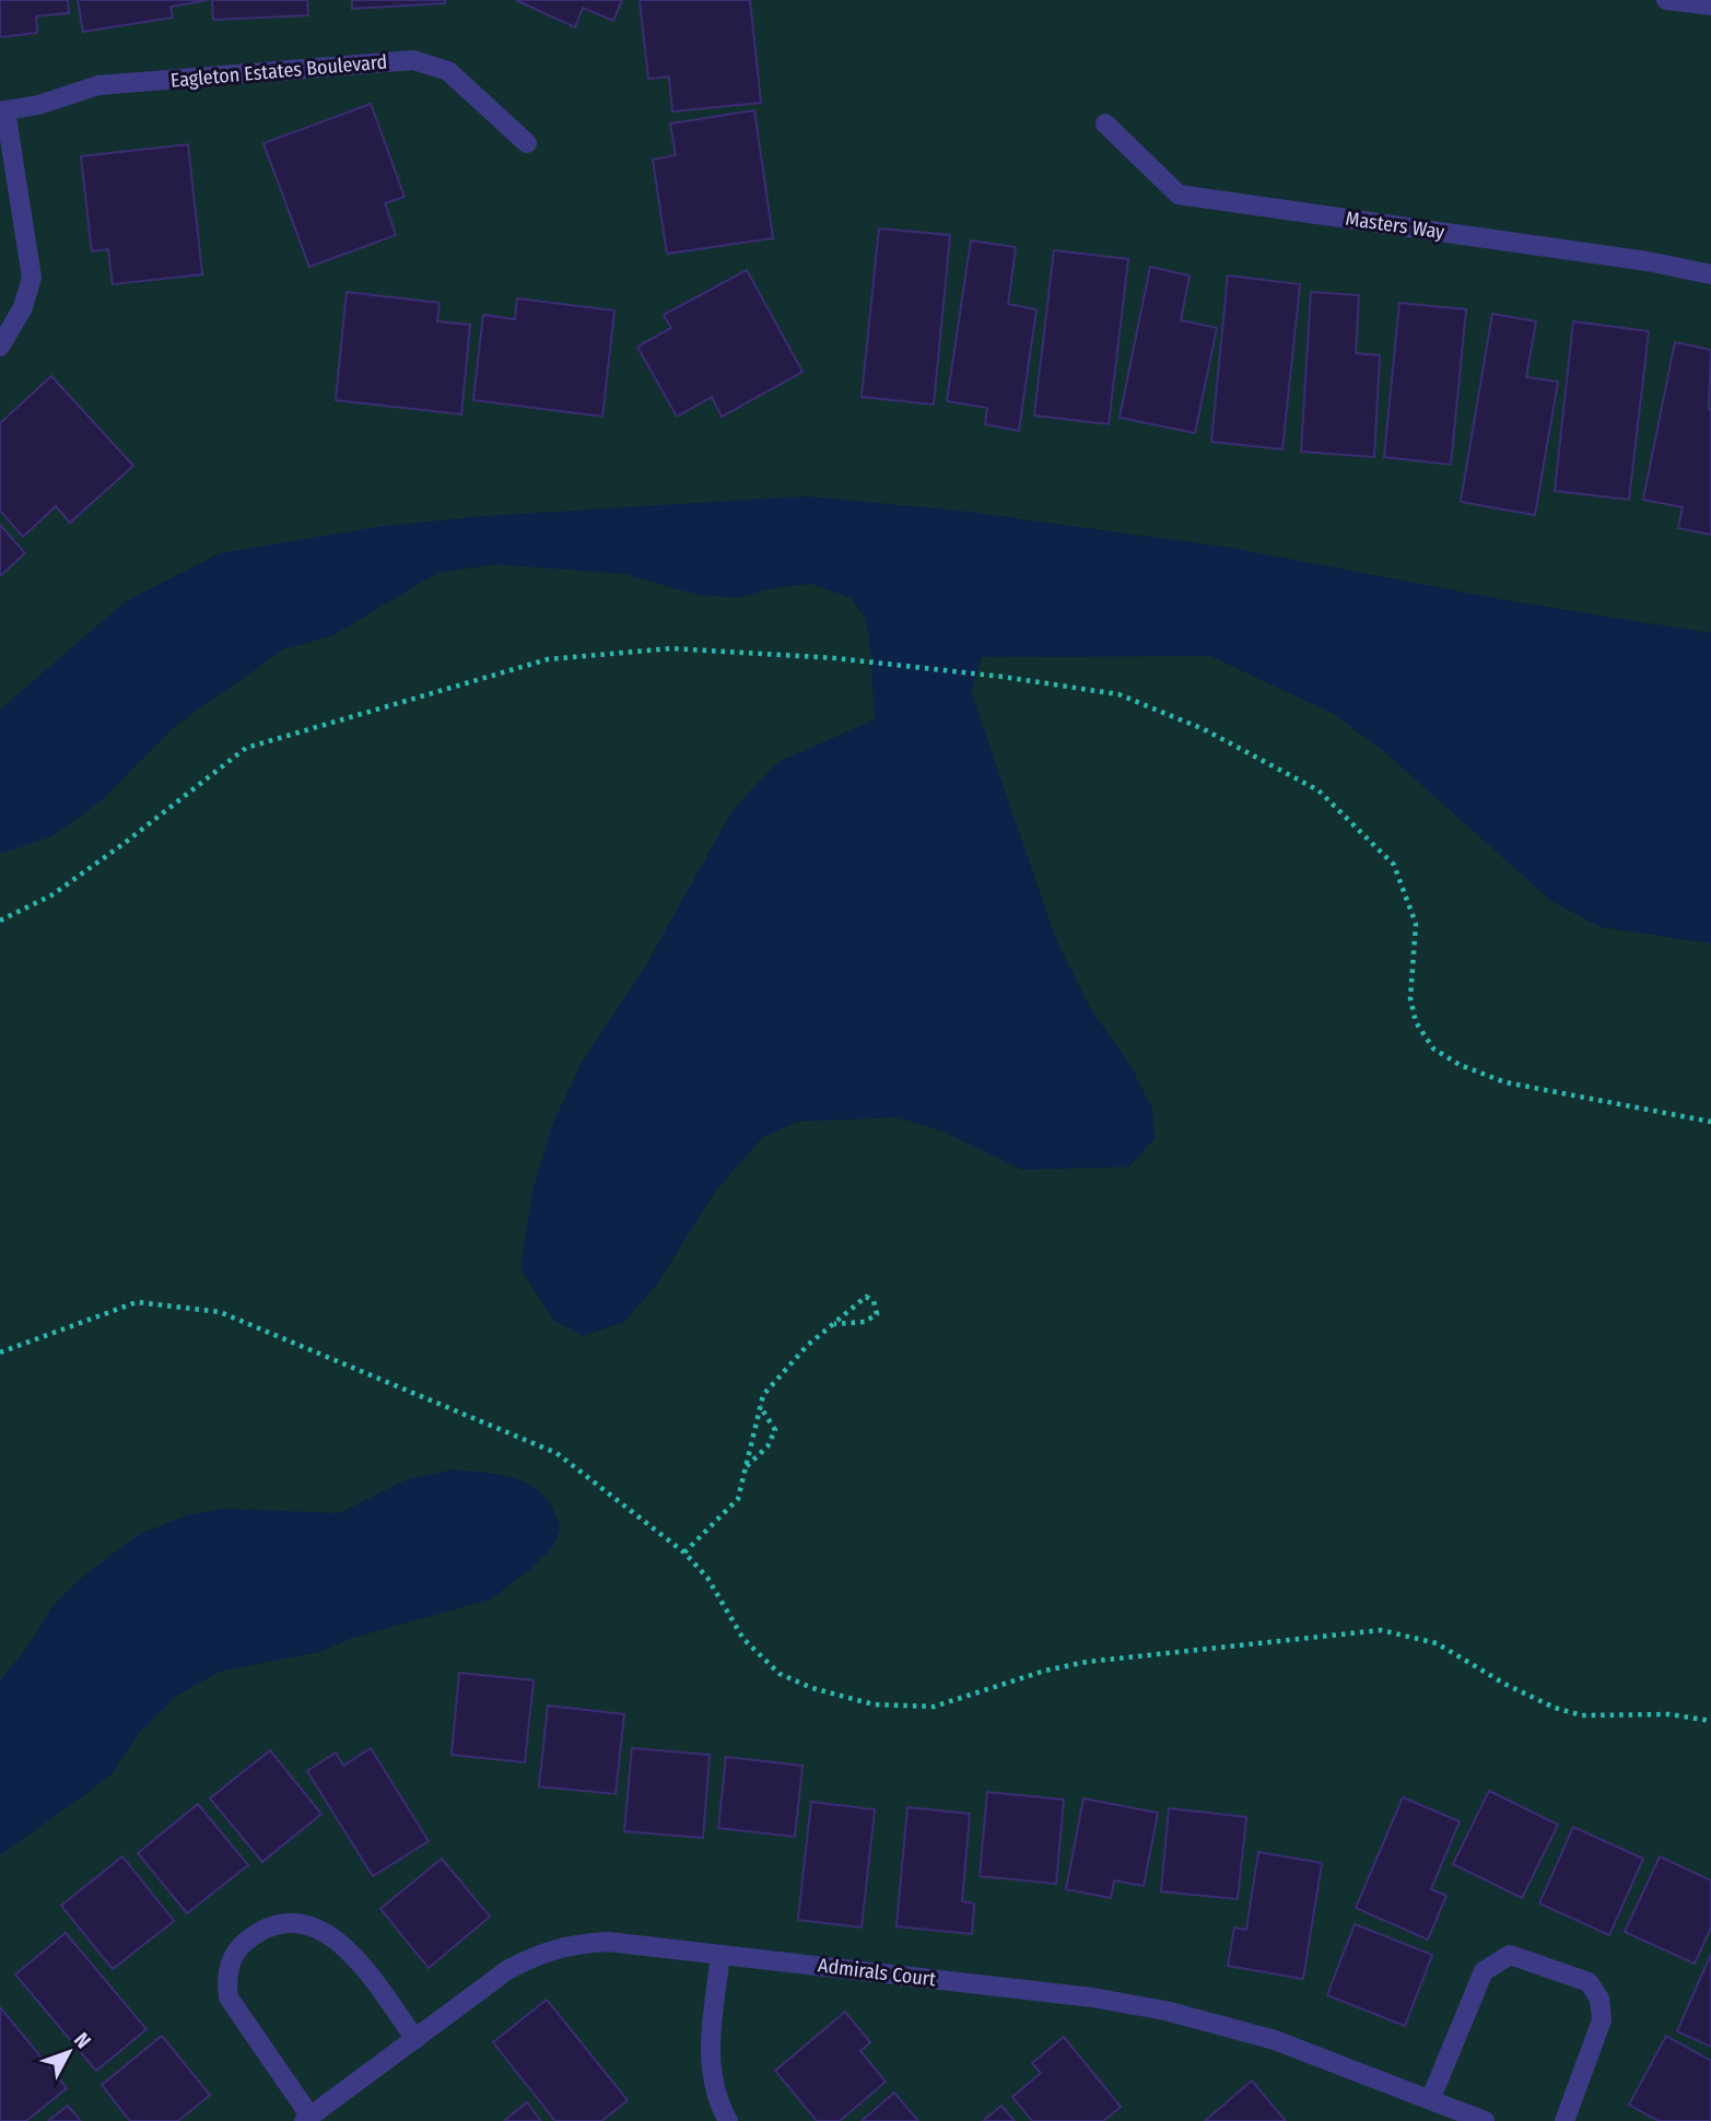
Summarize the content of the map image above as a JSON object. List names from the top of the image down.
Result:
{
  "streets": {
    "street": ["Eagleton Estates Boulevard", "Masters Way", "Admirals Court"]
  },
  "north": "top right"
}
